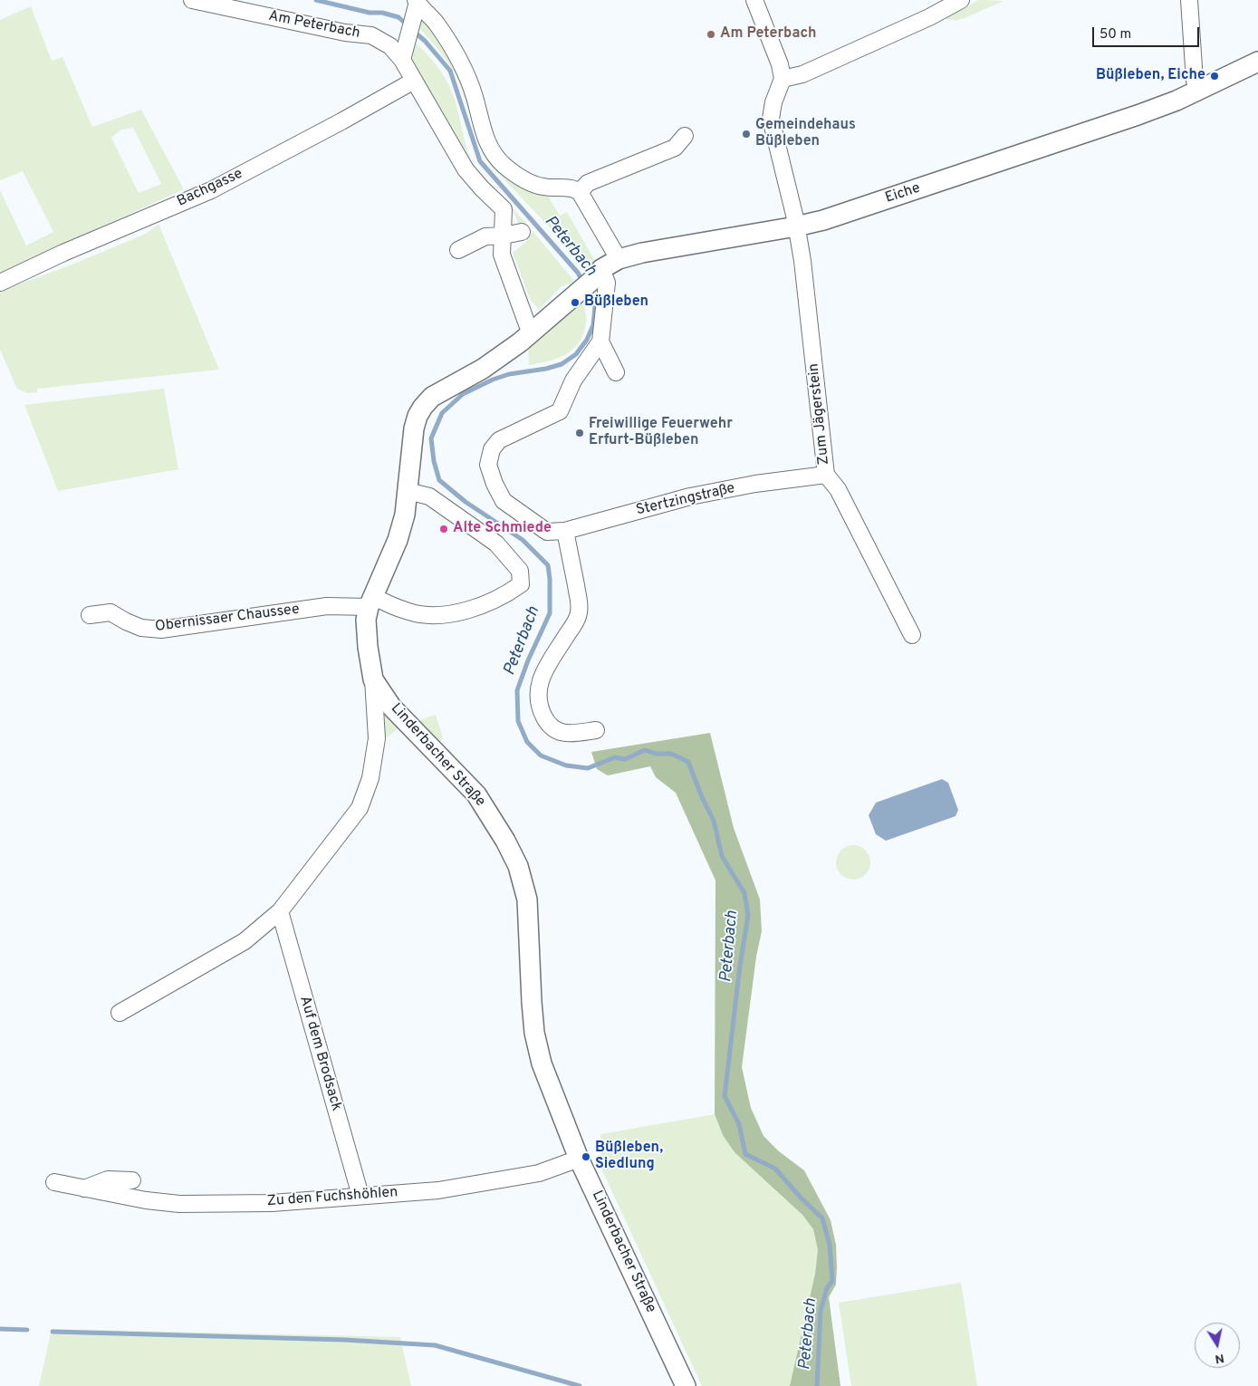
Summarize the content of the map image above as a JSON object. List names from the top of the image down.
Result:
{
  "streets": {
    "street": [
      "Am Peterbach",
      "Bachgasse",
      "Eiche",
      "Zum Jägerstein",
      "Stertzingstraße",
      "Obernissaer Chaussee",
      "Linderbacher Straße",
      "Auf dem Brodsack",
      "Zu den Fuchshöhlen"
    ]
  },
  "crossings": [
    ["Am Peterbach", "Bachgasse"],
    ["Am Peterbach", "Linderbacher Straße"],
    ["Eiche", "Zum Jägerstein"],
    ["Eiche", "Linderbacher Straße"],
    ["Zum Jägerstein", "Stertzingstraße"],
    ["Obernissaer Chaussee", "Linderbacher Straße"],
    ["Linderbacher Straße", "Zu den Fuchshöhlen"],
    ["Auf dem Brodsack", "Zu den Fuchshöhlen"]
  ],
  "water": ["Peterbach"],
  "places": [
    "Am Peterbach",
    "Büßleben, Eiche",
    "Gemeindehaus Büßleben",
    "Büßleben",
    "Freiwillige Feuerwehr Erfurt-Büßleben",
    "Alte Schmiede",
    "Büßleben, Siedlung"
  ],
  "scale_bar": "50 m",
  "north": "bottom"
}
